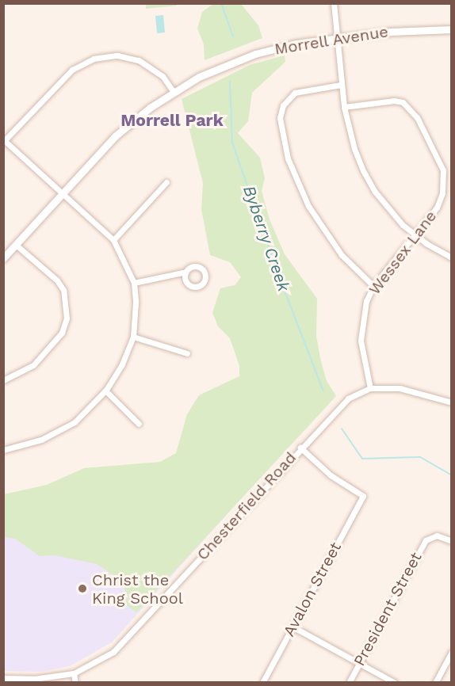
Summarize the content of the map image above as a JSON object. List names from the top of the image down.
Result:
{
  "streets": {
    "street": [
      "Morrell Avenue",
      "Wessex Lane",
      "Chesterfield Road",
      "Avalon Street",
      "President Street"
    ]
  },
  "crossings": [
    ["Wessex Lane", "Chesterfield Road"],
    ["Chesterfield Road", "Avalon Street"]
  ],
  "districts": ["Morrell Park"],
  "water": ["Byberry Creek"],
  "places": ["Christ the King School"]
}
